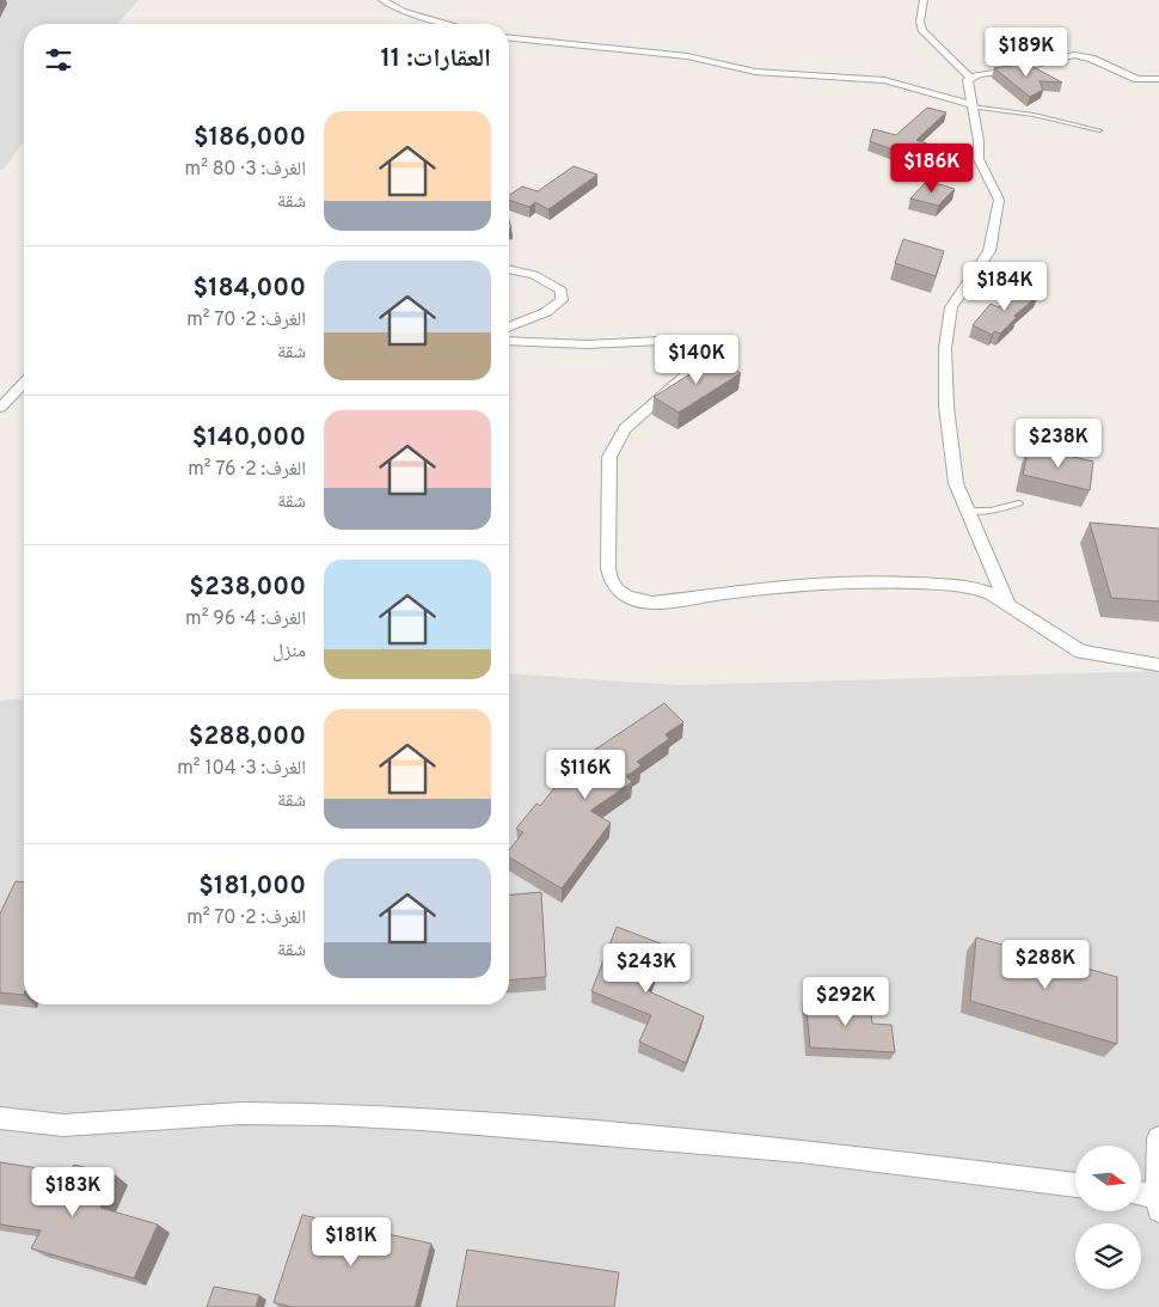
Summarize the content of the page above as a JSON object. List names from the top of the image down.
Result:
{
  "north": "right",
  "page": {
    "heading": "العقارات: 11",
    "price": [
      "$189K",
      "$186K",
      "$184K",
      "$140K",
      "$238K",
      "$116K",
      "$288K",
      "$243K",
      "$292K",
      "$183K",
      "$181K"
    ],
    "list": [
      {
        "name": "$186,000",
        "note": "الغرف: 3 · 80 m² · شقة"
      },
      {
        "name": "$184,000",
        "note": "الغرف: 2 · 70 m² · شقة"
      },
      {
        "name": "$140,000",
        "note": "الغرف: 2 · 76 m² · شقة"
      },
      {
        "name": "$238,000",
        "note": "الغرف: 4 · 96 m² · منزل"
      },
      {
        "name": "$288,000",
        "note": "الغرف: 3 · 104 m² · شقة"
      },
      {
        "name": "$181,000",
        "note": "الغرف: 2 · 70 m² · شقة"
      }
    ]
  }
}
